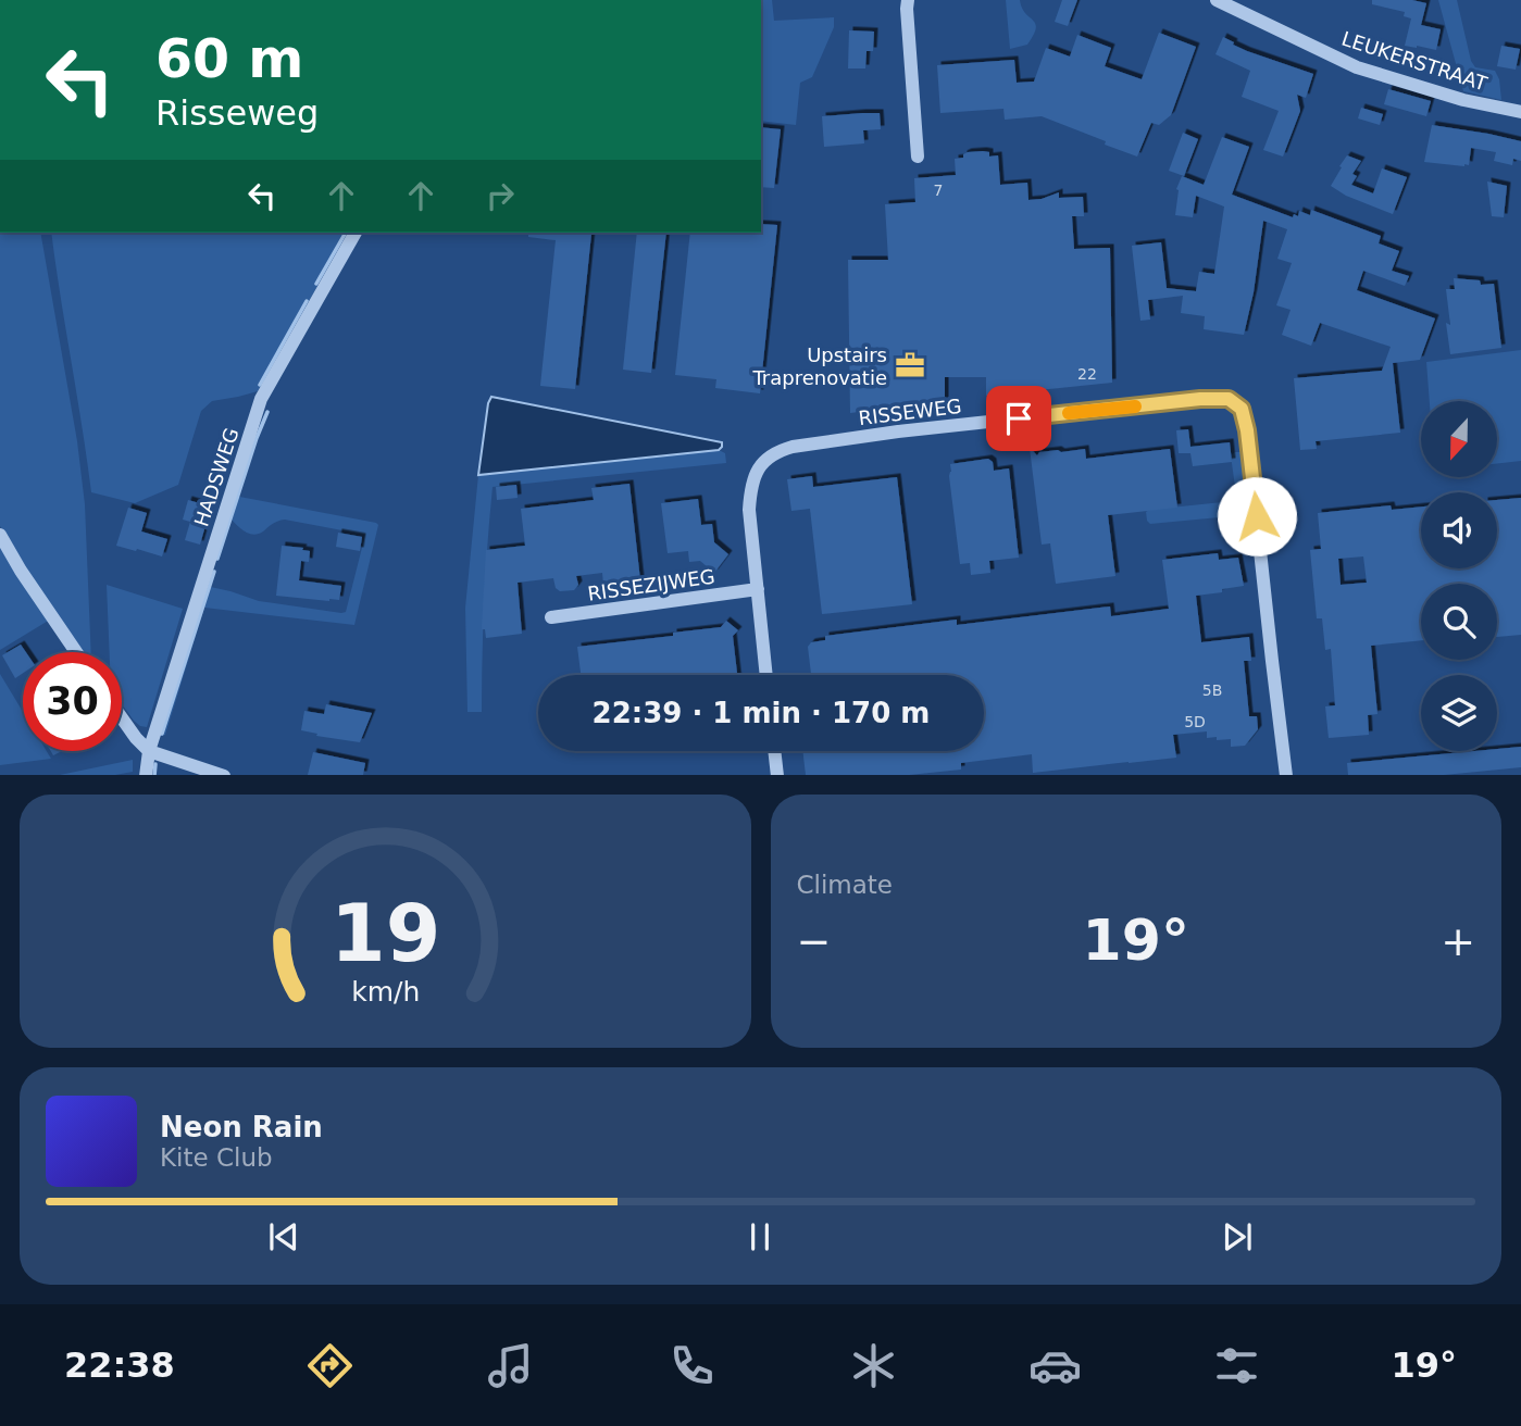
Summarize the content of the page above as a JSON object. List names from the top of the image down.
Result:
{
  "streets": {
    "street": [
      "LEUKERSTRAAT",
      "RISSEWEG",
      "HADSWEG",
      "RISSEZIJWEG"
    ]
  },
  "crossings": [
    ["RISSEWEG", "RISSEZIJWEG"]
  ],
  "places": {
    "office": ["Upstairs Traprenovatie"]
  },
  "house_numbers": [
    "7",
    "22",
    "5B",
    "5D"
  ],
  "north": "bottom",
  "page": {
    "turn": ["60 m", "Risseweg"],
    "limit": "30",
    "trip": "22:39 · 1 min · 170 m",
    "tile": "Climate",
    "heat": ["−", "19°", "+"],
    "song": ["Neon Rain", "Kite Club"],
    "tabs": ["22:38", "19°"],
    "gauge": ["19", "km/h"]
  }
}
